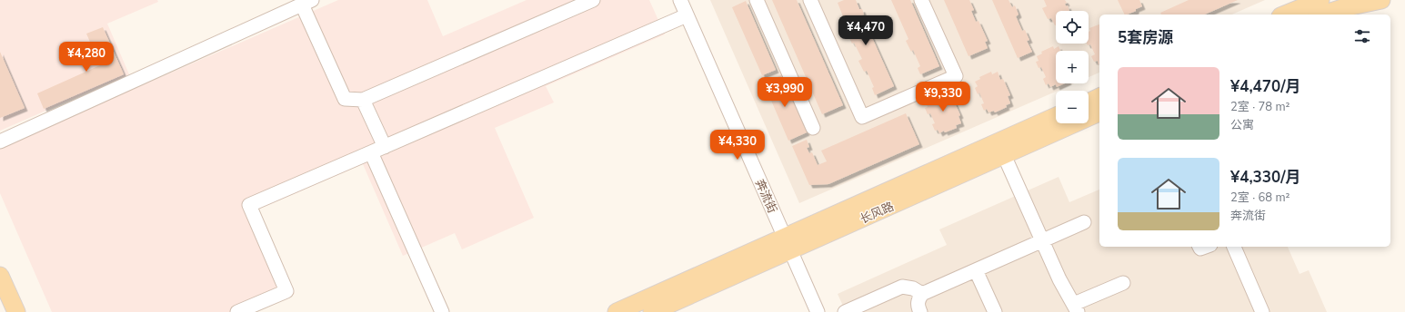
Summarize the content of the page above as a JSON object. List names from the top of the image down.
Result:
{
  "streets": {
    "main road": ["长风路"],
    "street": ["奔流街"]
  },
  "crossings": [
    ["奔流街", "长风路"]
  ],
  "page": {
    "map_buttons": ["+", "−"],
    "heading": "5套房源",
    "price": [
      "¥4,470",
      "¥4,280",
      "¥3,990",
      "¥9,330",
      "¥4,330"
    ],
    "list": [
      {
        "name": "¥4,470/月",
        "note": "2室 · 78 m² · 公寓"
      },
      {
        "name": "¥4,330/月",
        "note": "2室 · 68 m² · 奔流街"
      }
    ]
  }
}
